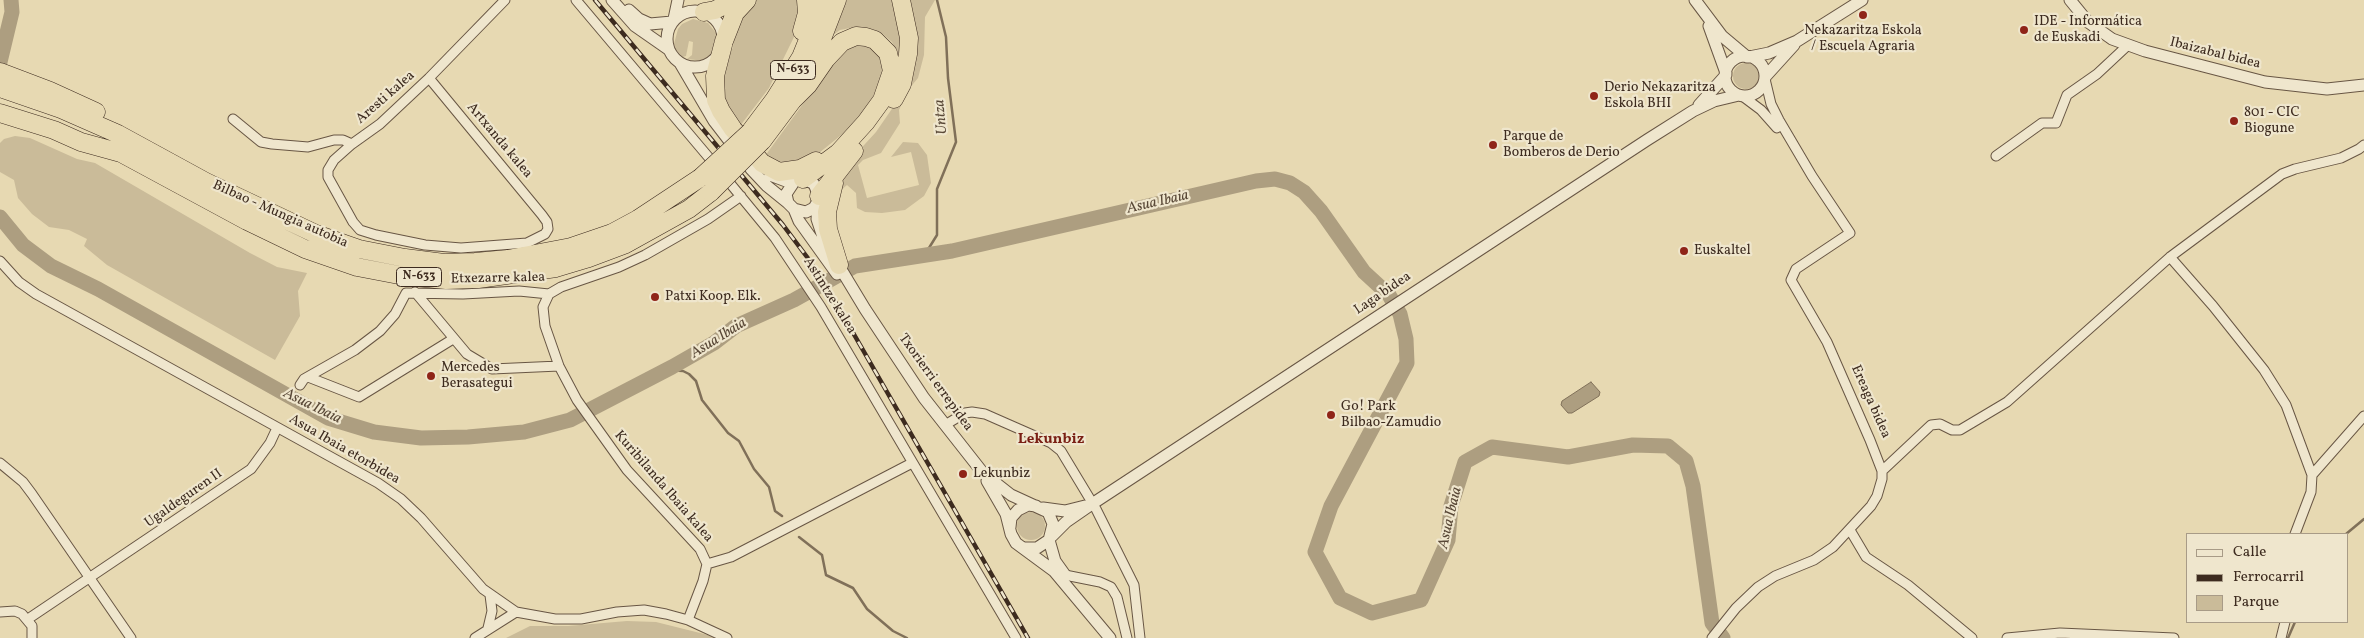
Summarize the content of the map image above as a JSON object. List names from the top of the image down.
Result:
{
  "streets": {
    "highway": ["N-633", "Bilbao - Mungia autobia"],
    "street": [
      "Ibaizabal bidea",
      "Aresti kalea",
      "Artxanda kalea",
      "Etxezarre kalea",
      "Laga bidea",
      "Astintze kalea",
      "Txorierri errepidea",
      "Ereaga bidea",
      "Asua Ibaia etorbidea",
      "Kuribilanda Ibaia kalea",
      "Ugaldeguren II"
    ]
  },
  "crossings": [
    ["Aresti kalea", "Artxanda kalea"],
    ["Etxezarre kalea", "Astintze kalea"],
    ["Etxezarre kalea", "Kuribilanda Ibaia kalea"],
    ["Laga bidea", "Txorierri errepidea"],
    ["Laga bidea", "Ereaga bidea"],
    ["Asua Ibaia etorbidea", "Ugaldeguren II"]
  ],
  "districts": ["Lekunbiz"],
  "water": ["Untza", "Asua Ibaia"],
  "places": [
    "Nekazaritza Eskola / Escuela Agraria",
    "IDE - Informática de Euskadi",
    "Derio Nekazaritza Eskola BHI",
    "801 - CIC Biogune",
    "Parque de Bomberos de Derio",
    "Euskaltel",
    "Patxi Koop. Elk.",
    "Mercedes Berasategui",
    "Go! Park Bilbao-Zamudio",
    "Lekunbiz"
  ],
  "legend": ["Calle", "Ferrocarril", "Parque"]
}
